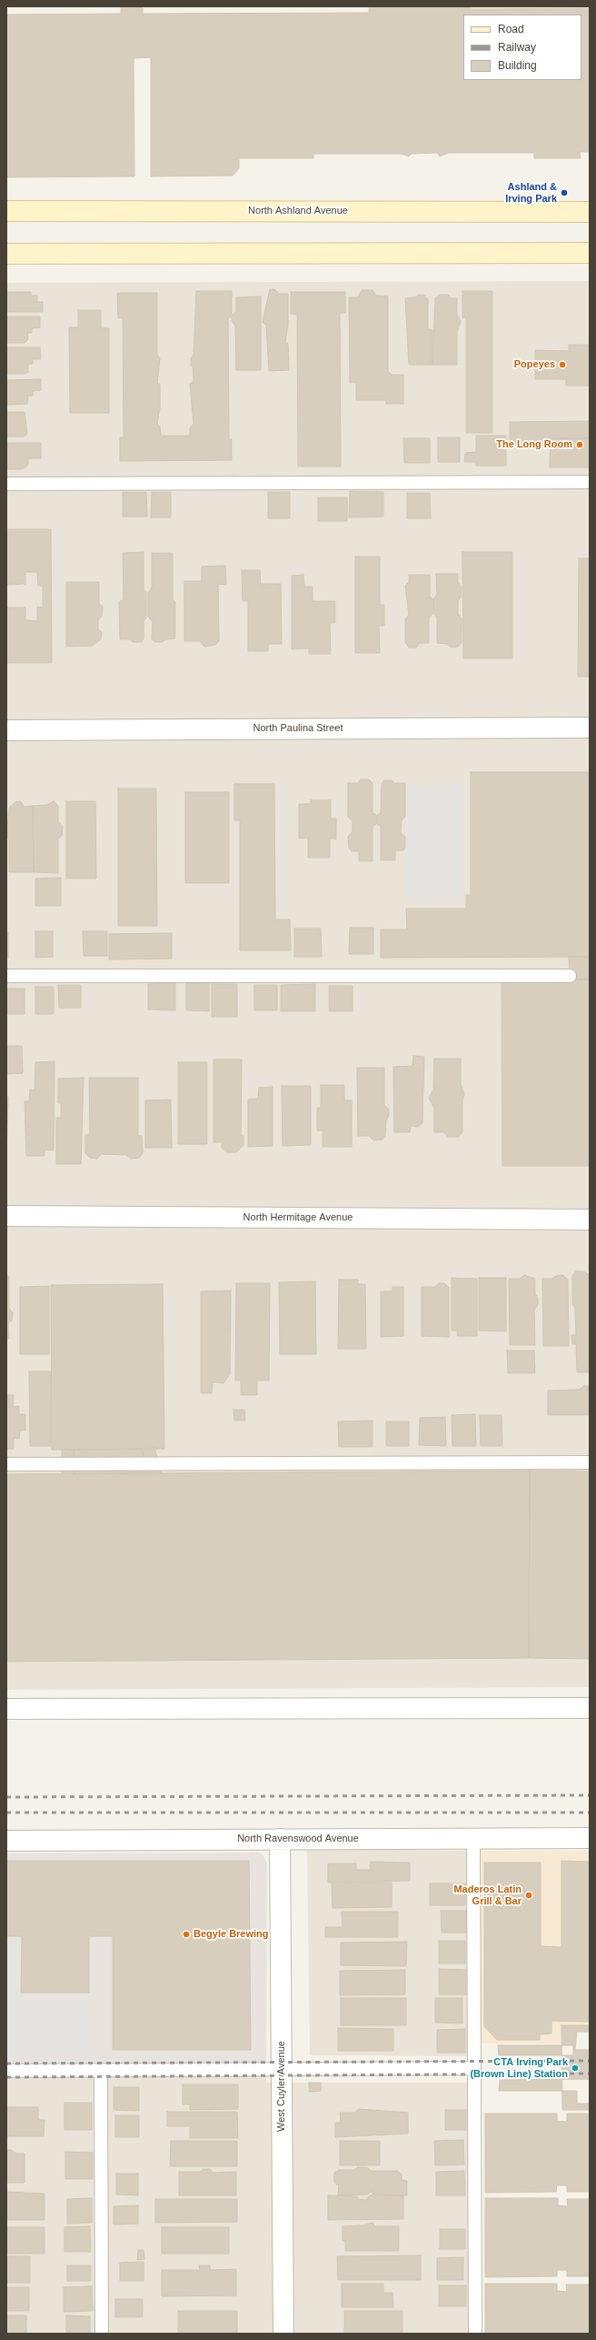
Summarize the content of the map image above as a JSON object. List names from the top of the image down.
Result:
{
  "streets": {
    "main road": ["North Ashland Avenue"],
    "street": [
      "North Paulina Street",
      "North Hermitage Avenue",
      "North Ravenswood Avenue",
      "West Cuyler Avenue"
    ]
  },
  "crossings": [
    ["North Ravenswood Avenue", "West Cuyler Avenue"]
  ],
  "places": [
    "Ashland & Irving Park",
    "Popeyes",
    "The Long Room",
    "Maderos Latin Grill & Bar",
    "Begyle Brewing",
    "CTA Irving Park (Brown Line) Station"
  ],
  "legend": ["Road", "Railway", "Building"]
}
